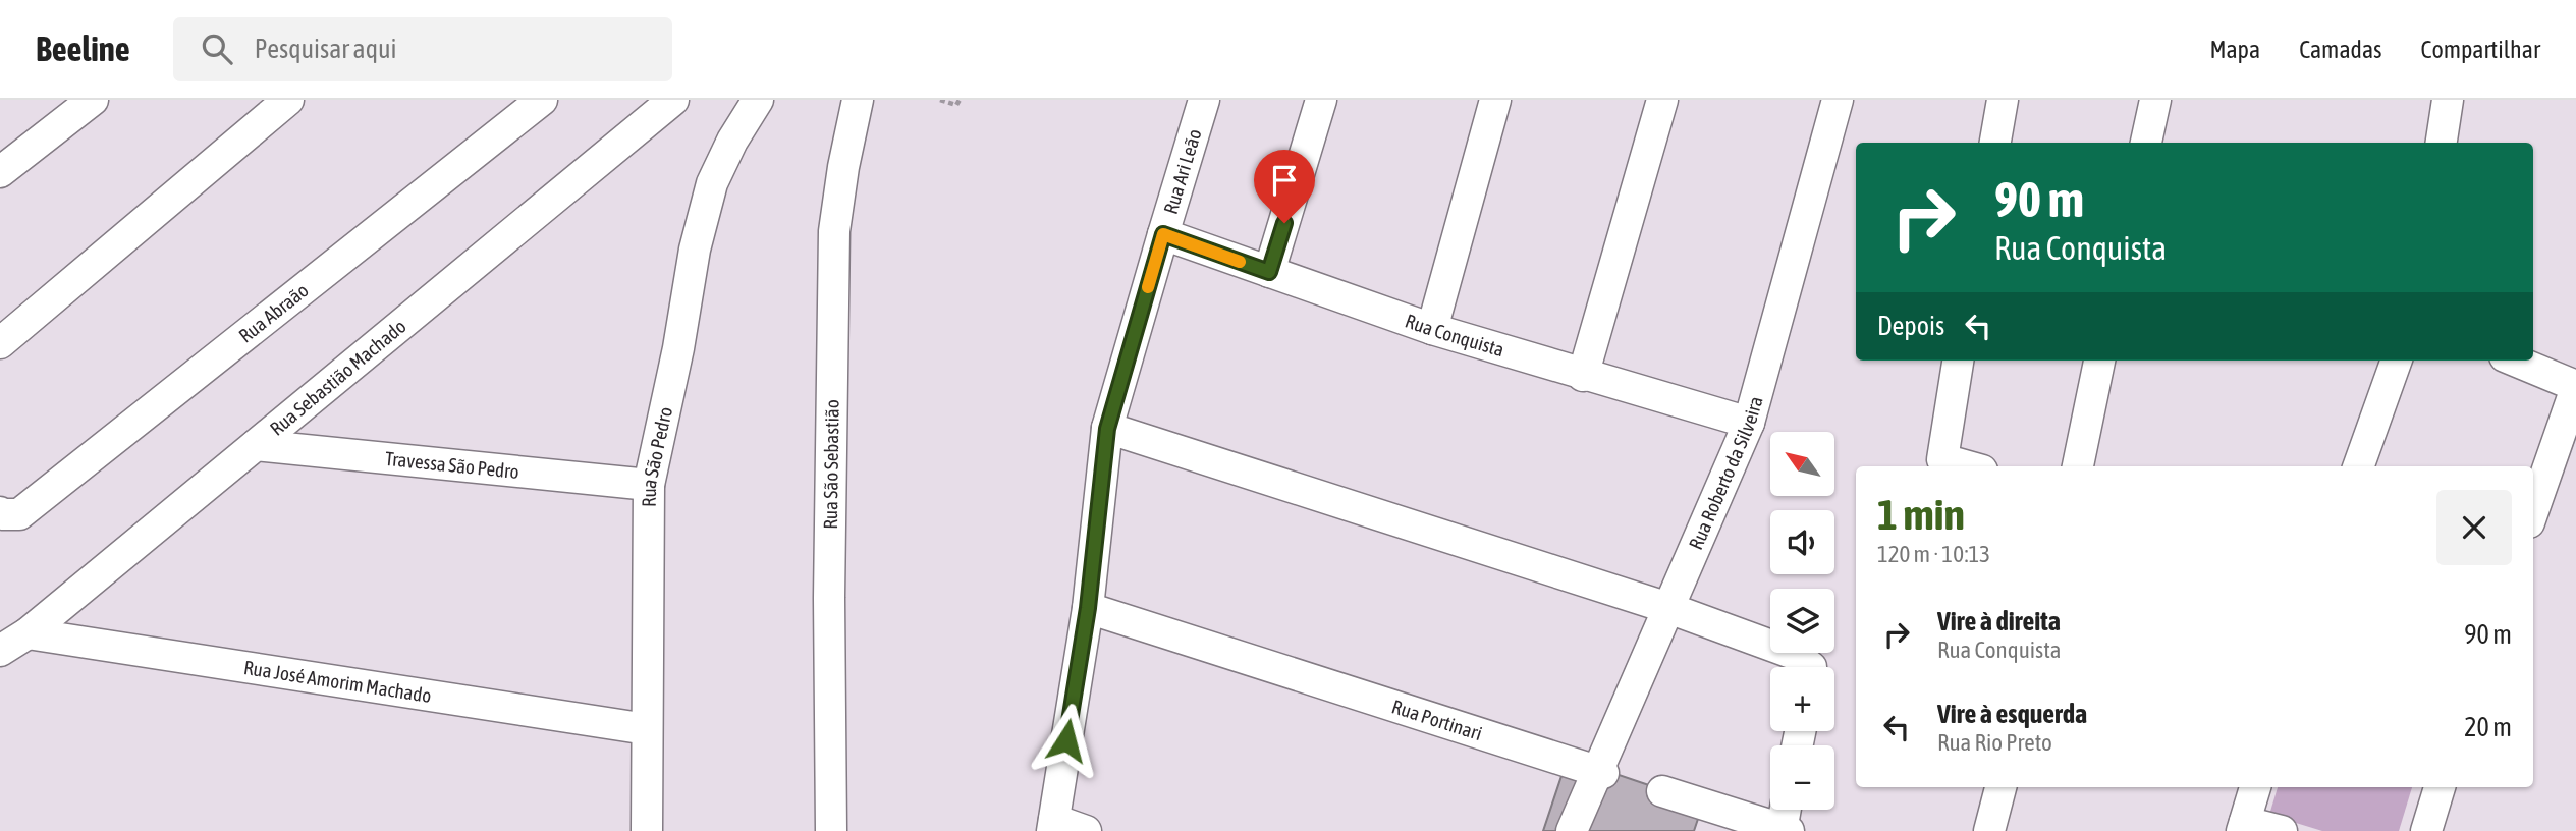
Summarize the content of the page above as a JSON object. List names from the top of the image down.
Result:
{
  "streets": {
    "street": [
      "Rua Ari Leão",
      "Rua Abraão",
      "Rua Conquista",
      "Rua Sebastião Machado",
      "Rua São Pedro",
      "Rua São Sebastião",
      "Travessa São Pedro",
      "Rua Roberto da Silveira",
      "Rua José Amorim Machado",
      "Rua Portinari"
    ]
  },
  "crossings": [
    ["Rua Ari Leão", "Rua Conquista"],
    ["Rua Ari Leão", "Rua Portinari"],
    ["Rua Conquista", "Rua Roberto da Silveira"],
    ["Rua Sebastião Machado", "Travessa São Pedro"],
    ["Rua Sebastião Machado", "Rua José Amorim Machado"],
    ["Rua São Pedro", "Travessa São Pedro"],
    ["Rua São Pedro", "Rua José Amorim Machado"],
    ["Rua Roberto da Silveira", "Rua Portinari"]
  ],
  "north": "top left",
  "page": {
    "header": "Beeline",
    "search": "Pesquisar aqui",
    "nav": ["Mapa", "Camadas", "Compartilhar"],
    "turn": ["90 m", "Rua Conquista"],
    "then": "Depois",
    "map_buttons": ["+", "−"],
    "heading": ["1 min", "120 m · 10:13"],
    "list": [
      {
        "name": "Vire à direita",
        "note": "Rua Conquista",
        "value": "90 m"
      },
      {
        "name": "Vire à esquerda",
        "note": "Rua Rio Preto",
        "value": "20 m"
      }
    ]
  }
}
